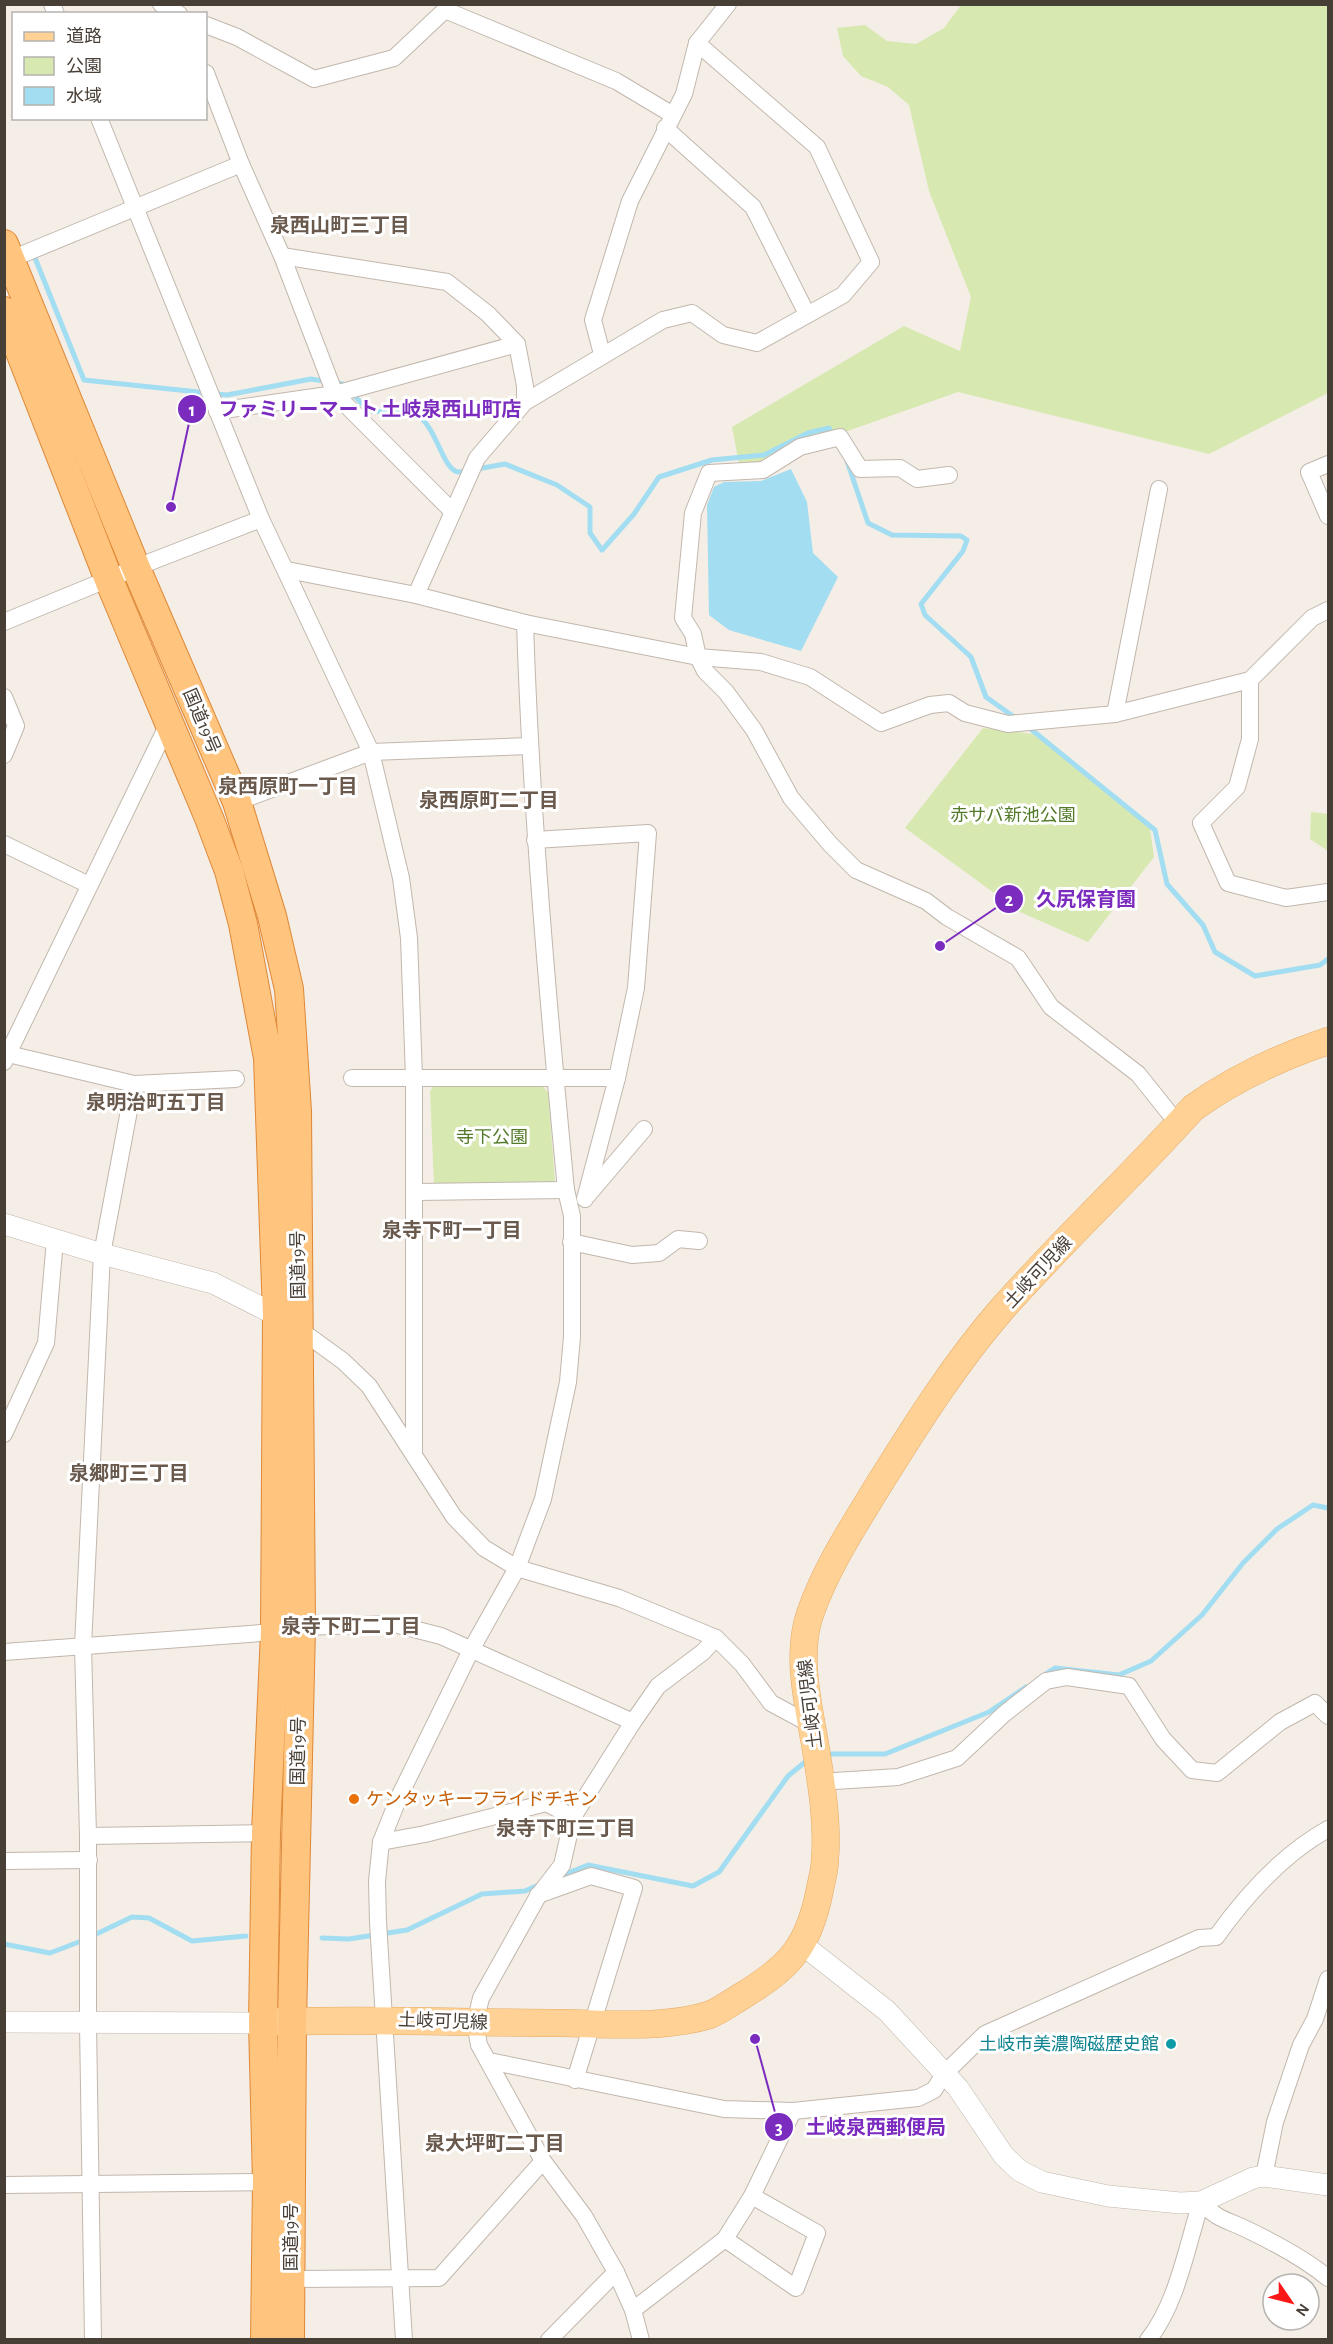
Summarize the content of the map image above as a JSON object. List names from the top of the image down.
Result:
{
  "streets": {
    "highway": ["国道19号"],
    "main road": ["土岐可児線"]
  },
  "crossings": [
    ["国道19号", "土岐可児線"]
  ],
  "districts": [
    "泉西山町三丁目",
    "泉西原町一丁目",
    "泉西原町二丁目",
    "泉明治町五丁目",
    "泉寺下町一丁目",
    "泉郷町三丁目",
    "泉寺下町二丁目",
    "泉寺下町三丁目",
    "泉大坪町二丁目"
  ],
  "parks": ["赤サバ新池公園", "寺下公園"],
  "places": [
    "ファミリーマート 土岐泉西山町店",
    "久尻保育園",
    "ケンタッキーフライドチキン",
    "土岐泉西郵便局",
    "土岐市美濃陶磁歴史館"
  ],
  "legend": ["道路", "公園", "水域"],
  "north": "bottom right"
}
